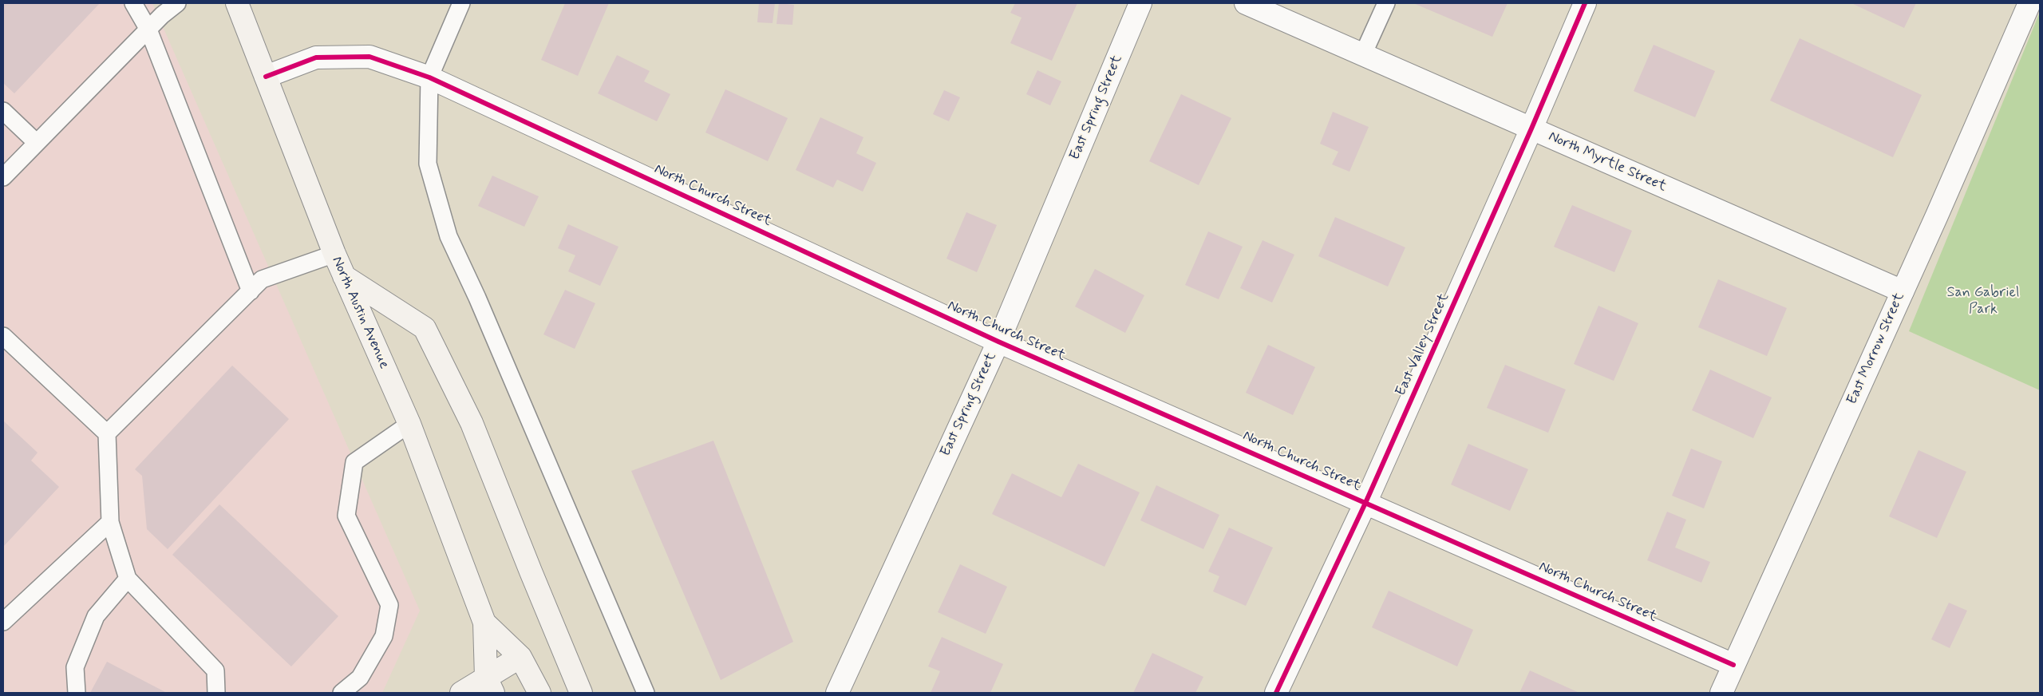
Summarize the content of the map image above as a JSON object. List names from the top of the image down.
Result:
{
  "streets": {
    "main road": ["North Austin Avenue"],
    "street": [
      "East Spring Street",
      "North Myrtle Street",
      "North Church Street",
      "East Valley Street",
      "East Morrow Street"
    ]
  },
  "crossings": [
    ["East Spring Street", "North Church Street"],
    ["North Myrtle Street", "East Valley Street"],
    ["North Myrtle Street", "East Morrow Street"],
    ["North Church Street", "North Austin Avenue"],
    ["North Church Street", "East Valley Street"],
    ["North Church Street", "East Morrow Street"]
  ],
  "parks": ["San Gabriel Park"]
}
